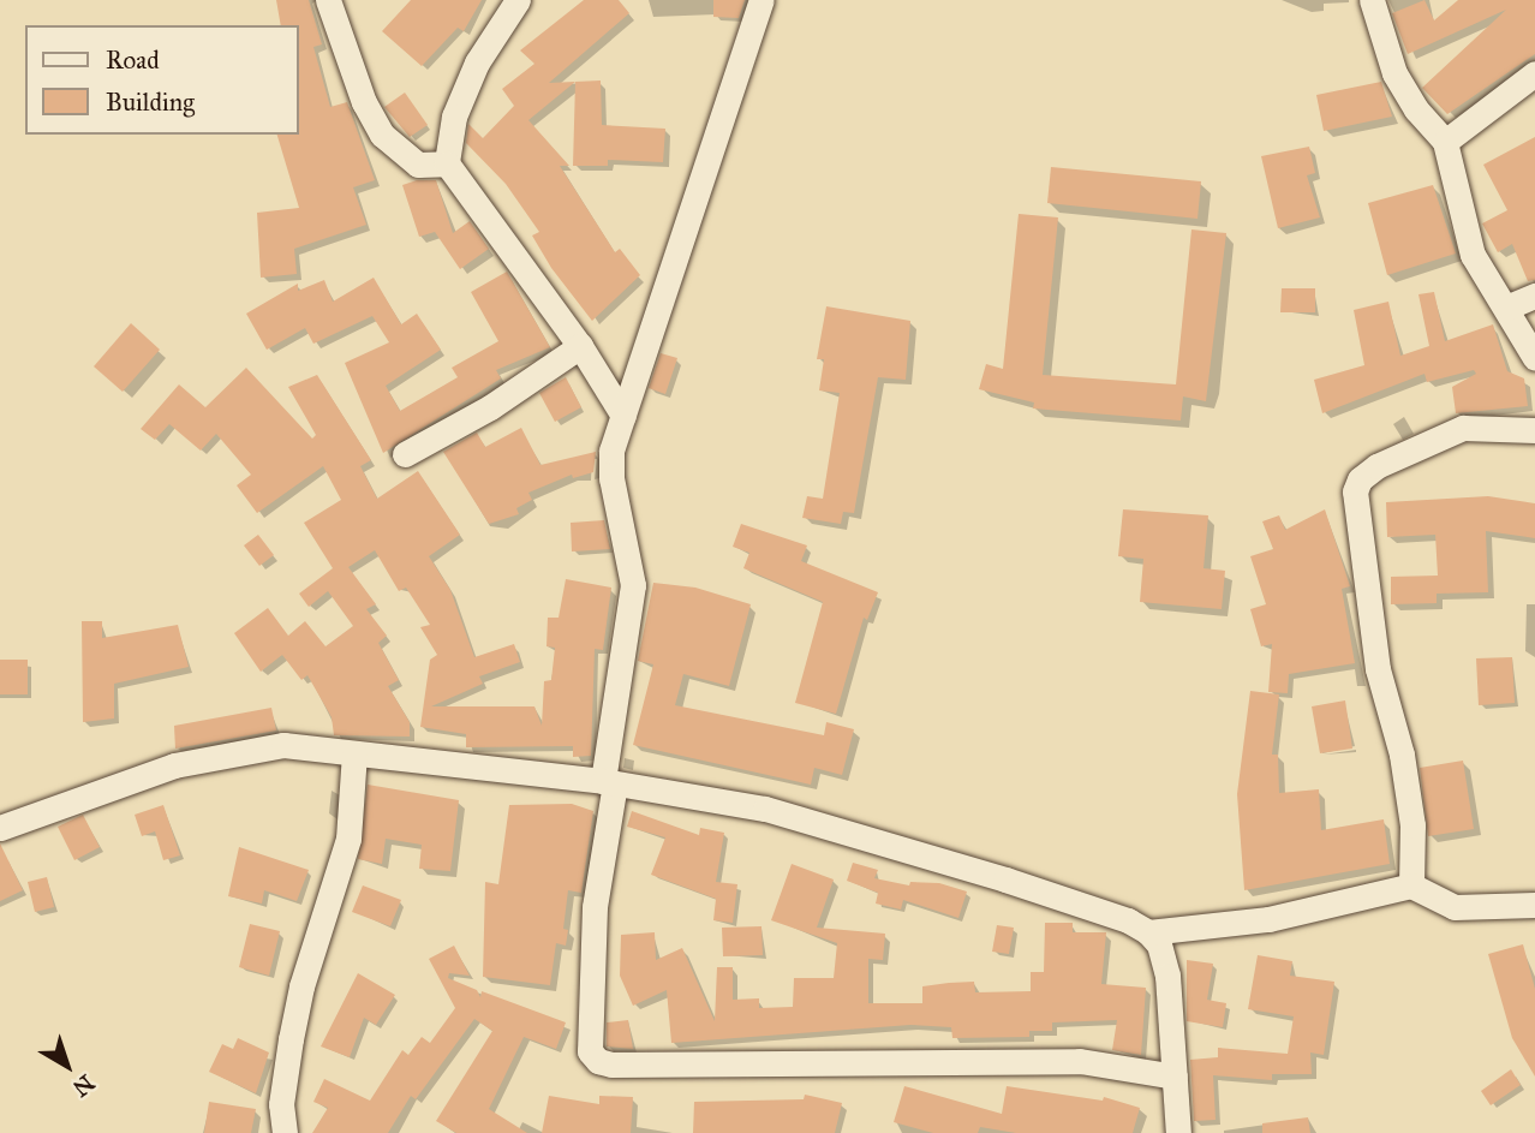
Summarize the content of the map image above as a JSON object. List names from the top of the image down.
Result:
{
  "legend": ["Road", "Building"],
  "north": "bottom right"
}
